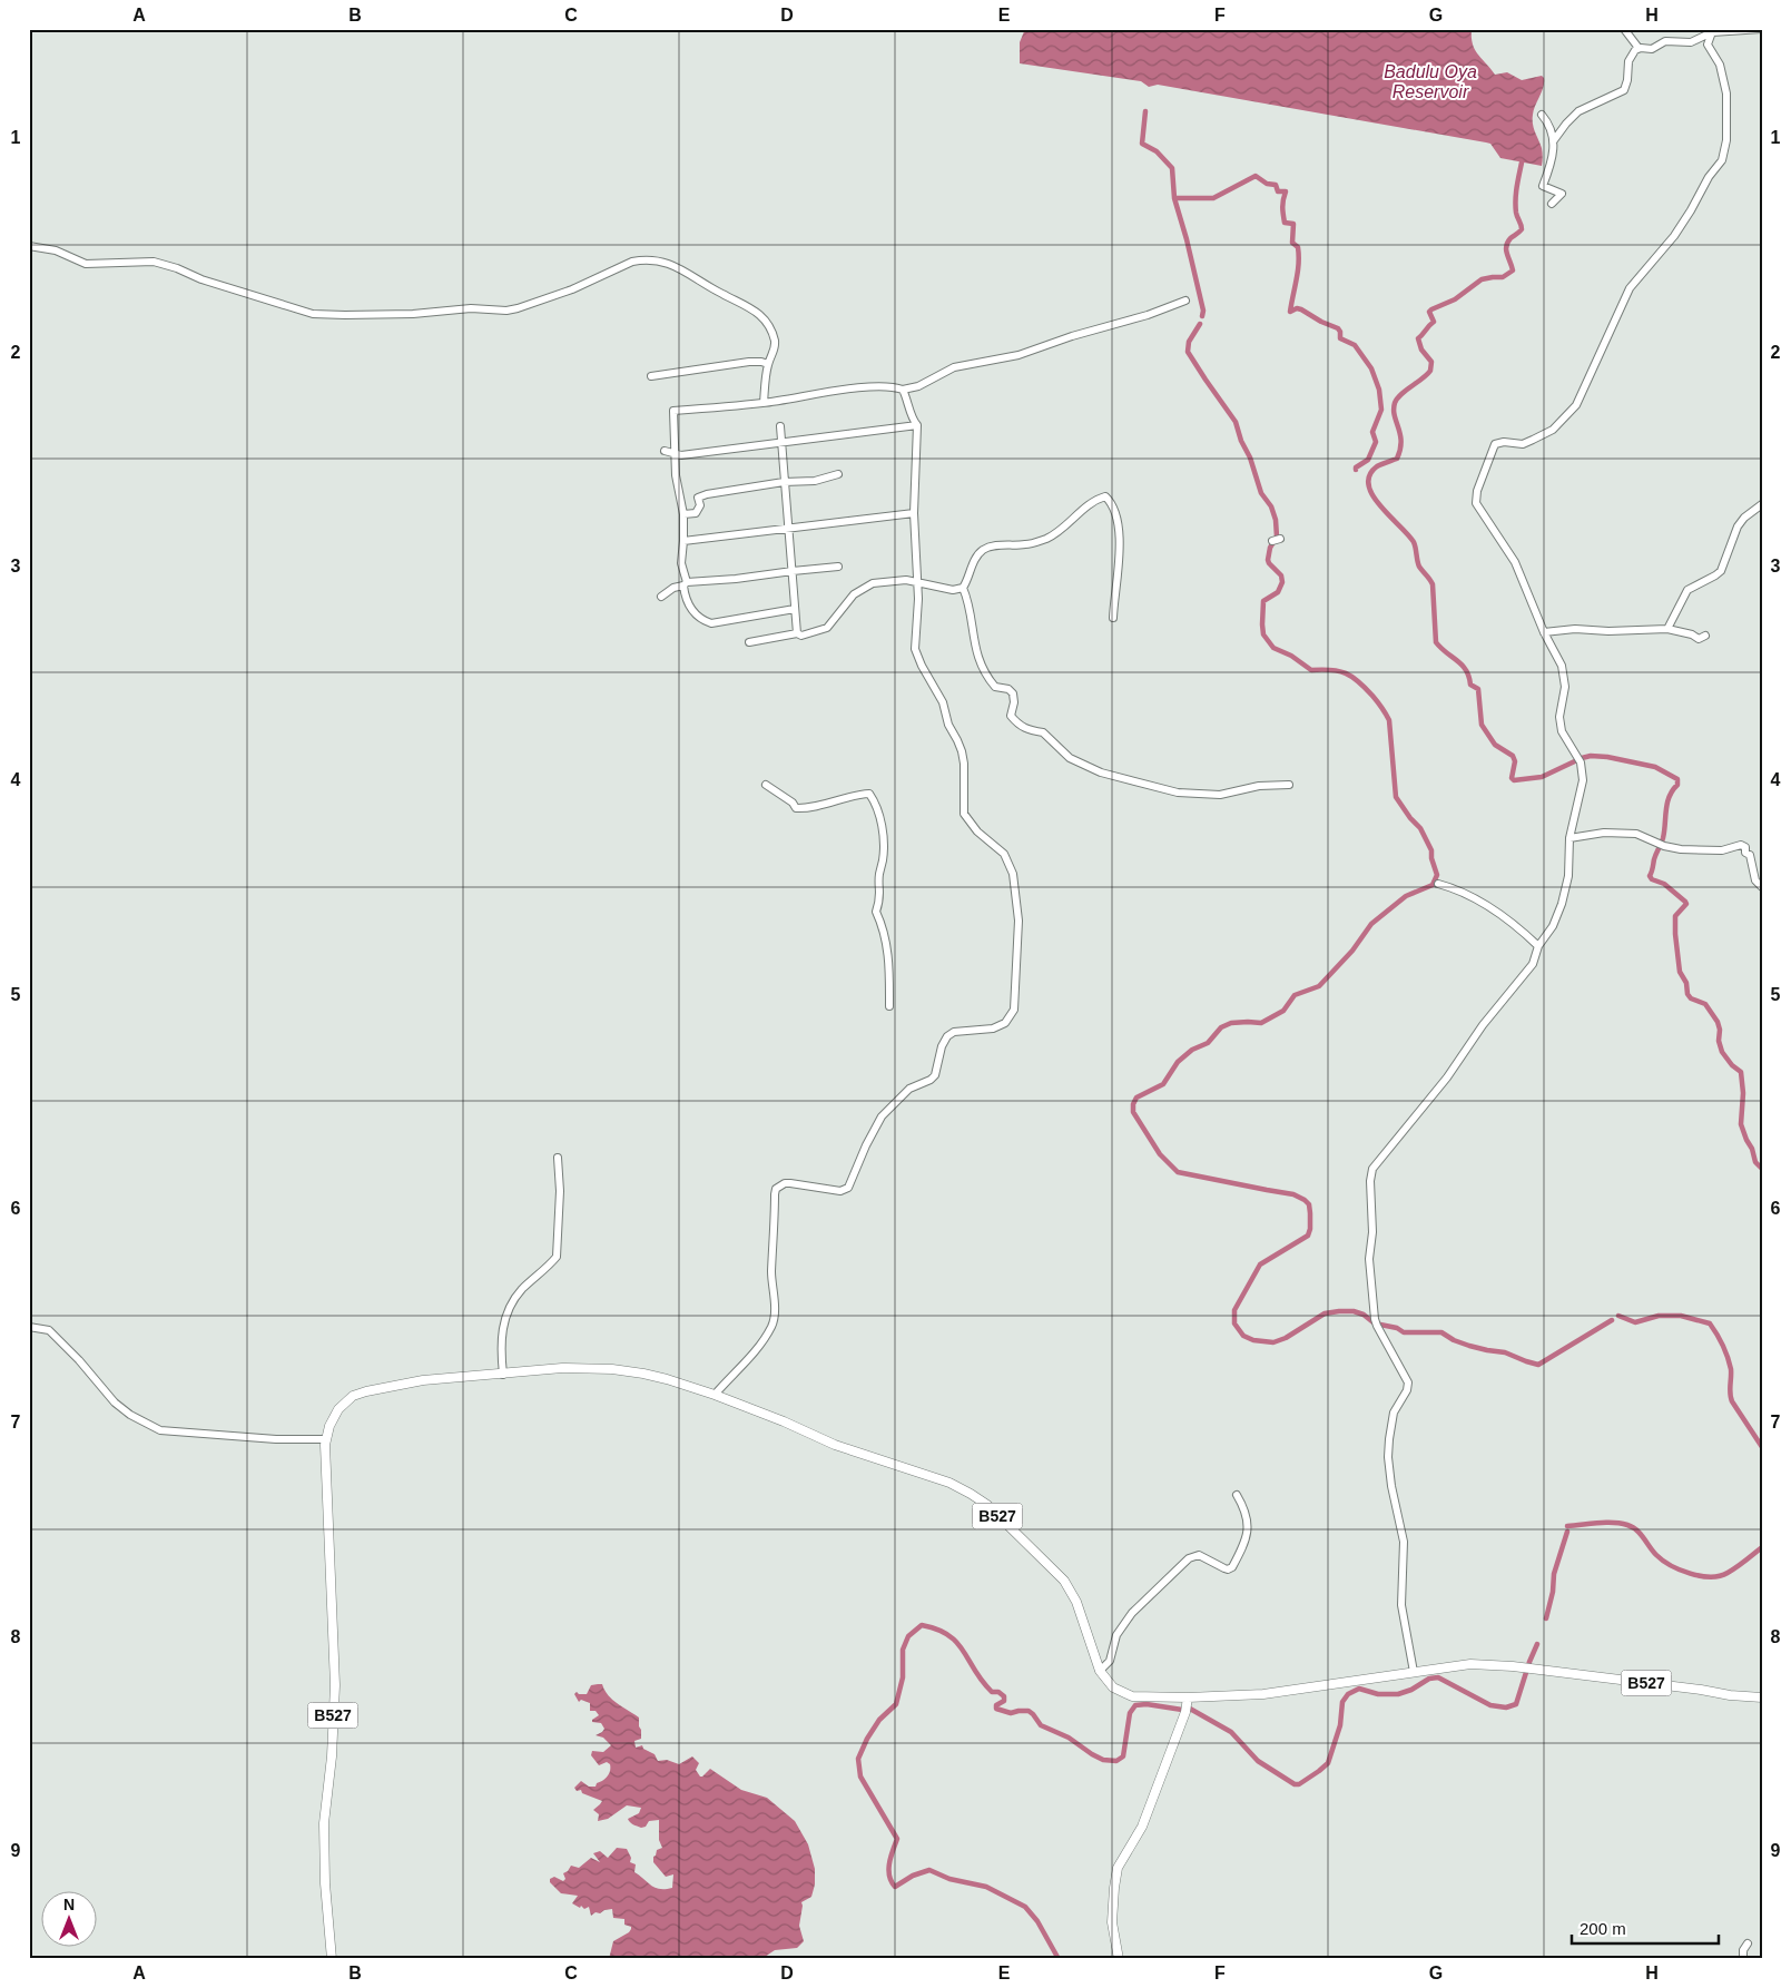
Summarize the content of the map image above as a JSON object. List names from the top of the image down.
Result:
{
  "streets": {
    "main road": ["B527"]
  },
  "water": ["Badulu Oya Reservoir"],
  "scale_bar": "200 m",
  "north": "top",
  "grid": {
    "columns": [
      "A",
      "B",
      "C",
      "D",
      "E",
      "F",
      "G",
      "H"
    ],
    "rows": [
      "1",
      "2",
      "3",
      "4",
      "5",
      "6",
      "7",
      "8",
      "9"
    ]
  }
}
